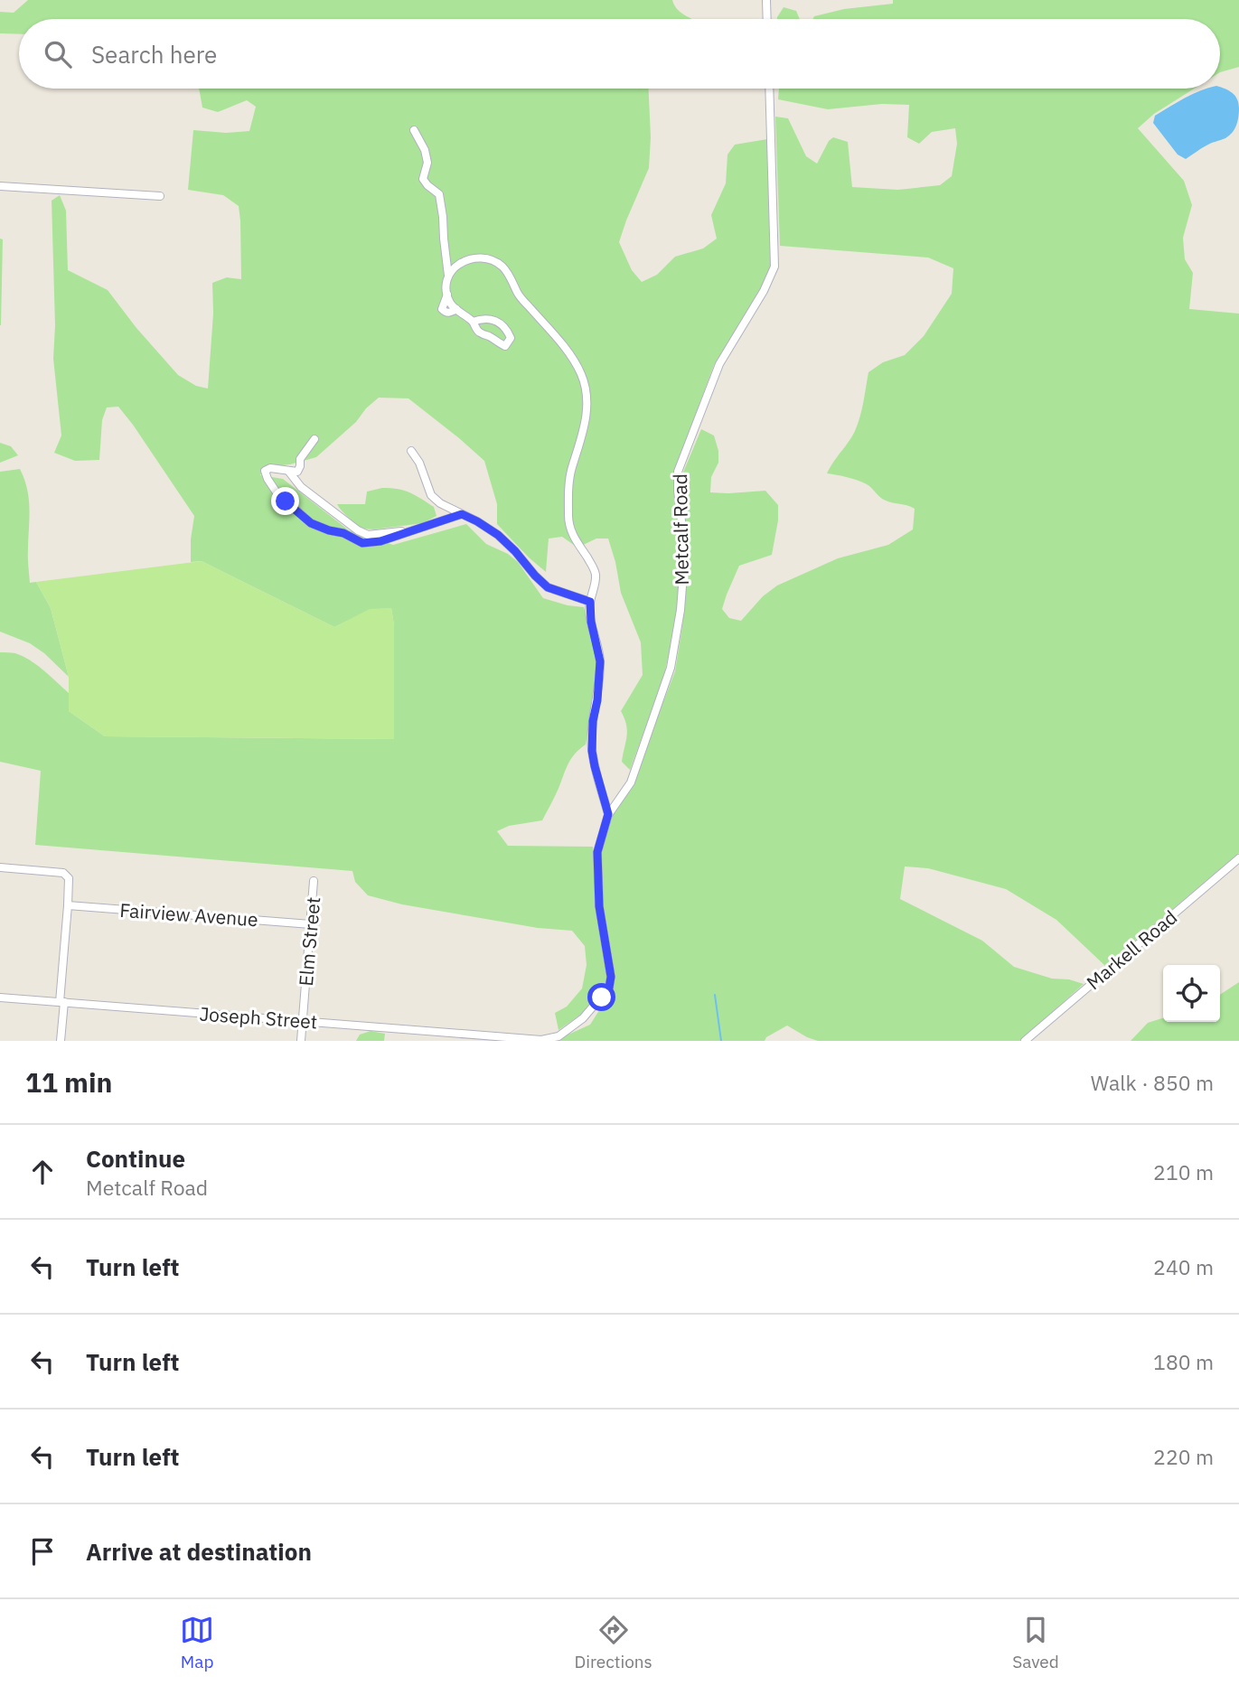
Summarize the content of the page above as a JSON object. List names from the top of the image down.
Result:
{
  "streets": {
    "street": [
      "Metcalf Road",
      "Fairview Avenue",
      "Elm Street",
      "Markell Road",
      "Joseph Street"
    ]
  },
  "crossings": [
    ["Metcalf Road", "Joseph Street"],
    ["Fairview Avenue", "Elm Street"],
    ["Elm Street", "Joseph Street"]
  ],
  "page": {
    "search": "Search here",
    "heading": ["11 min", "Walk · 850 m"],
    "list": [
      ["Continue", "Metcalf Road", "210 m"],
      ["Turn left", "240 m"],
      ["Turn left", "180 m"],
      ["Turn left", "220 m"],
      "Arrive at destination"
    ],
    "nav": ["Map", "Directions", "Saved"]
  }
}
